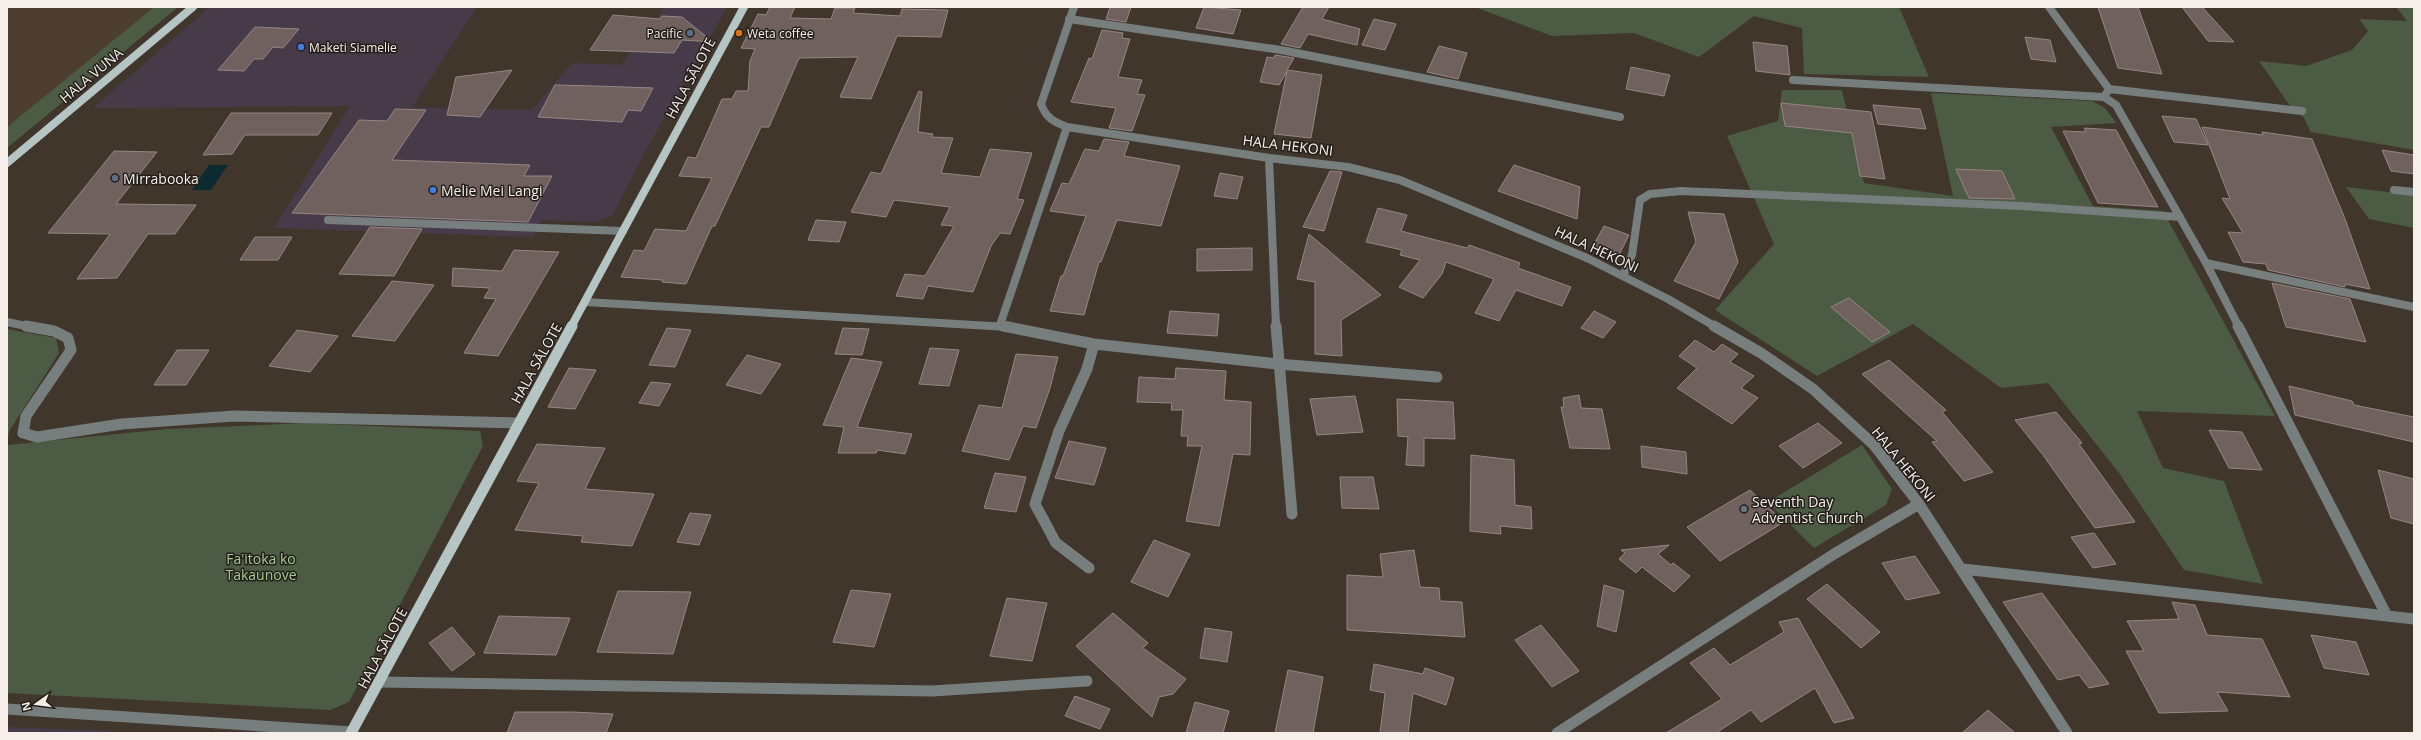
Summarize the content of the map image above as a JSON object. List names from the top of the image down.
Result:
{
  "streets": {
    "main road": ["HALA VUNA", "HALA SĀLOTE"],
    "street": ["HALA HEKONI"]
  },
  "parks": ["Fa'itoka ko Takaunove"],
  "places": [
    "Pacific",
    "Weta coffee",
    "Maketi Siamelie",
    "Mirrabooka",
    "Melie Mei Langi",
    "Seventh Day Adventist Church"
  ],
  "north": "left"
}
